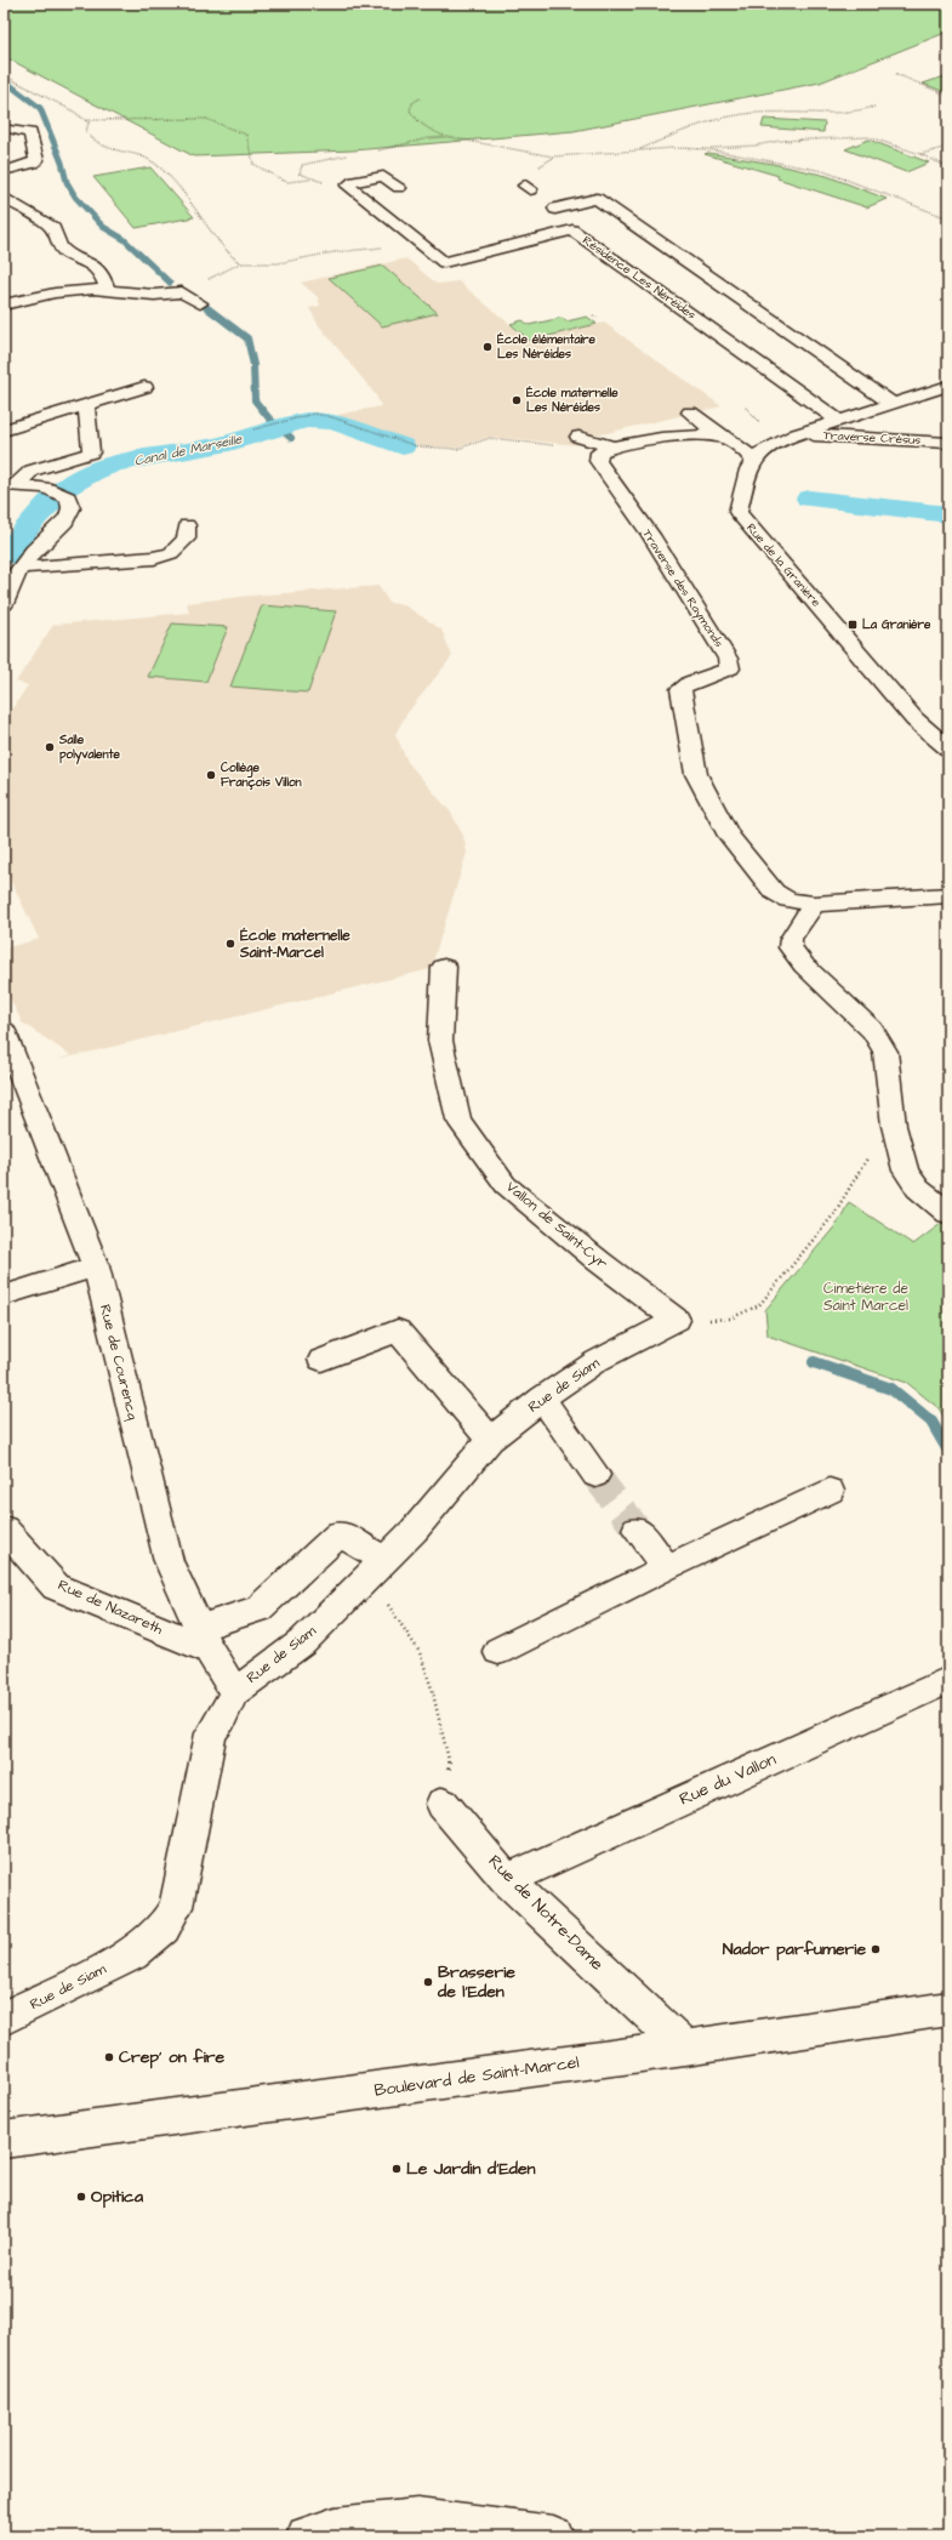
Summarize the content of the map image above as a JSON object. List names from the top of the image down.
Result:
{
  "streets": {
    "street": [
      "Résidence Les Néréïdes",
      "Traverse Crésus",
      "Rue de la Granière",
      "Traverse des Raymonds",
      "Vallon de Saint-Cyr",
      "Rue de Courencq",
      "Rue de Siam",
      "Rue de Nazareth",
      "Rue du Vallon",
      "Rue de Notre-Dame",
      "Boulevard de Saint-Marcel"
    ]
  },
  "crossings": [
    ["Vallon de Saint-Cyr", "Rue de Siam"],
    ["Rue de Courencq", "Rue de Siam"],
    ["Rue de Courencq", "Rue de Nazareth"],
    ["Rue du Vallon", "Rue de Notre-Dame"],
    ["Rue de Notre-Dame", "Boulevard de Saint-Marcel"]
  ],
  "water": ["Canal de Marseille"],
  "parks": ["Cimetière de Saint Marcel"],
  "places": {
    "other": [
      "École élémentaire Les Néréides",
      "École maternelle Les Néréides",
      "Salle polyvalente",
      "Collège François Villon",
      "École maternelle Saint-Marcel",
      "Nador parfumerie",
      "Brasserie de l'Eden",
      "Crep' on fire",
      "Le Jardin d'Eden",
      "Opitica"
    ],
    "transit": ["La Granière"]
  }
}
